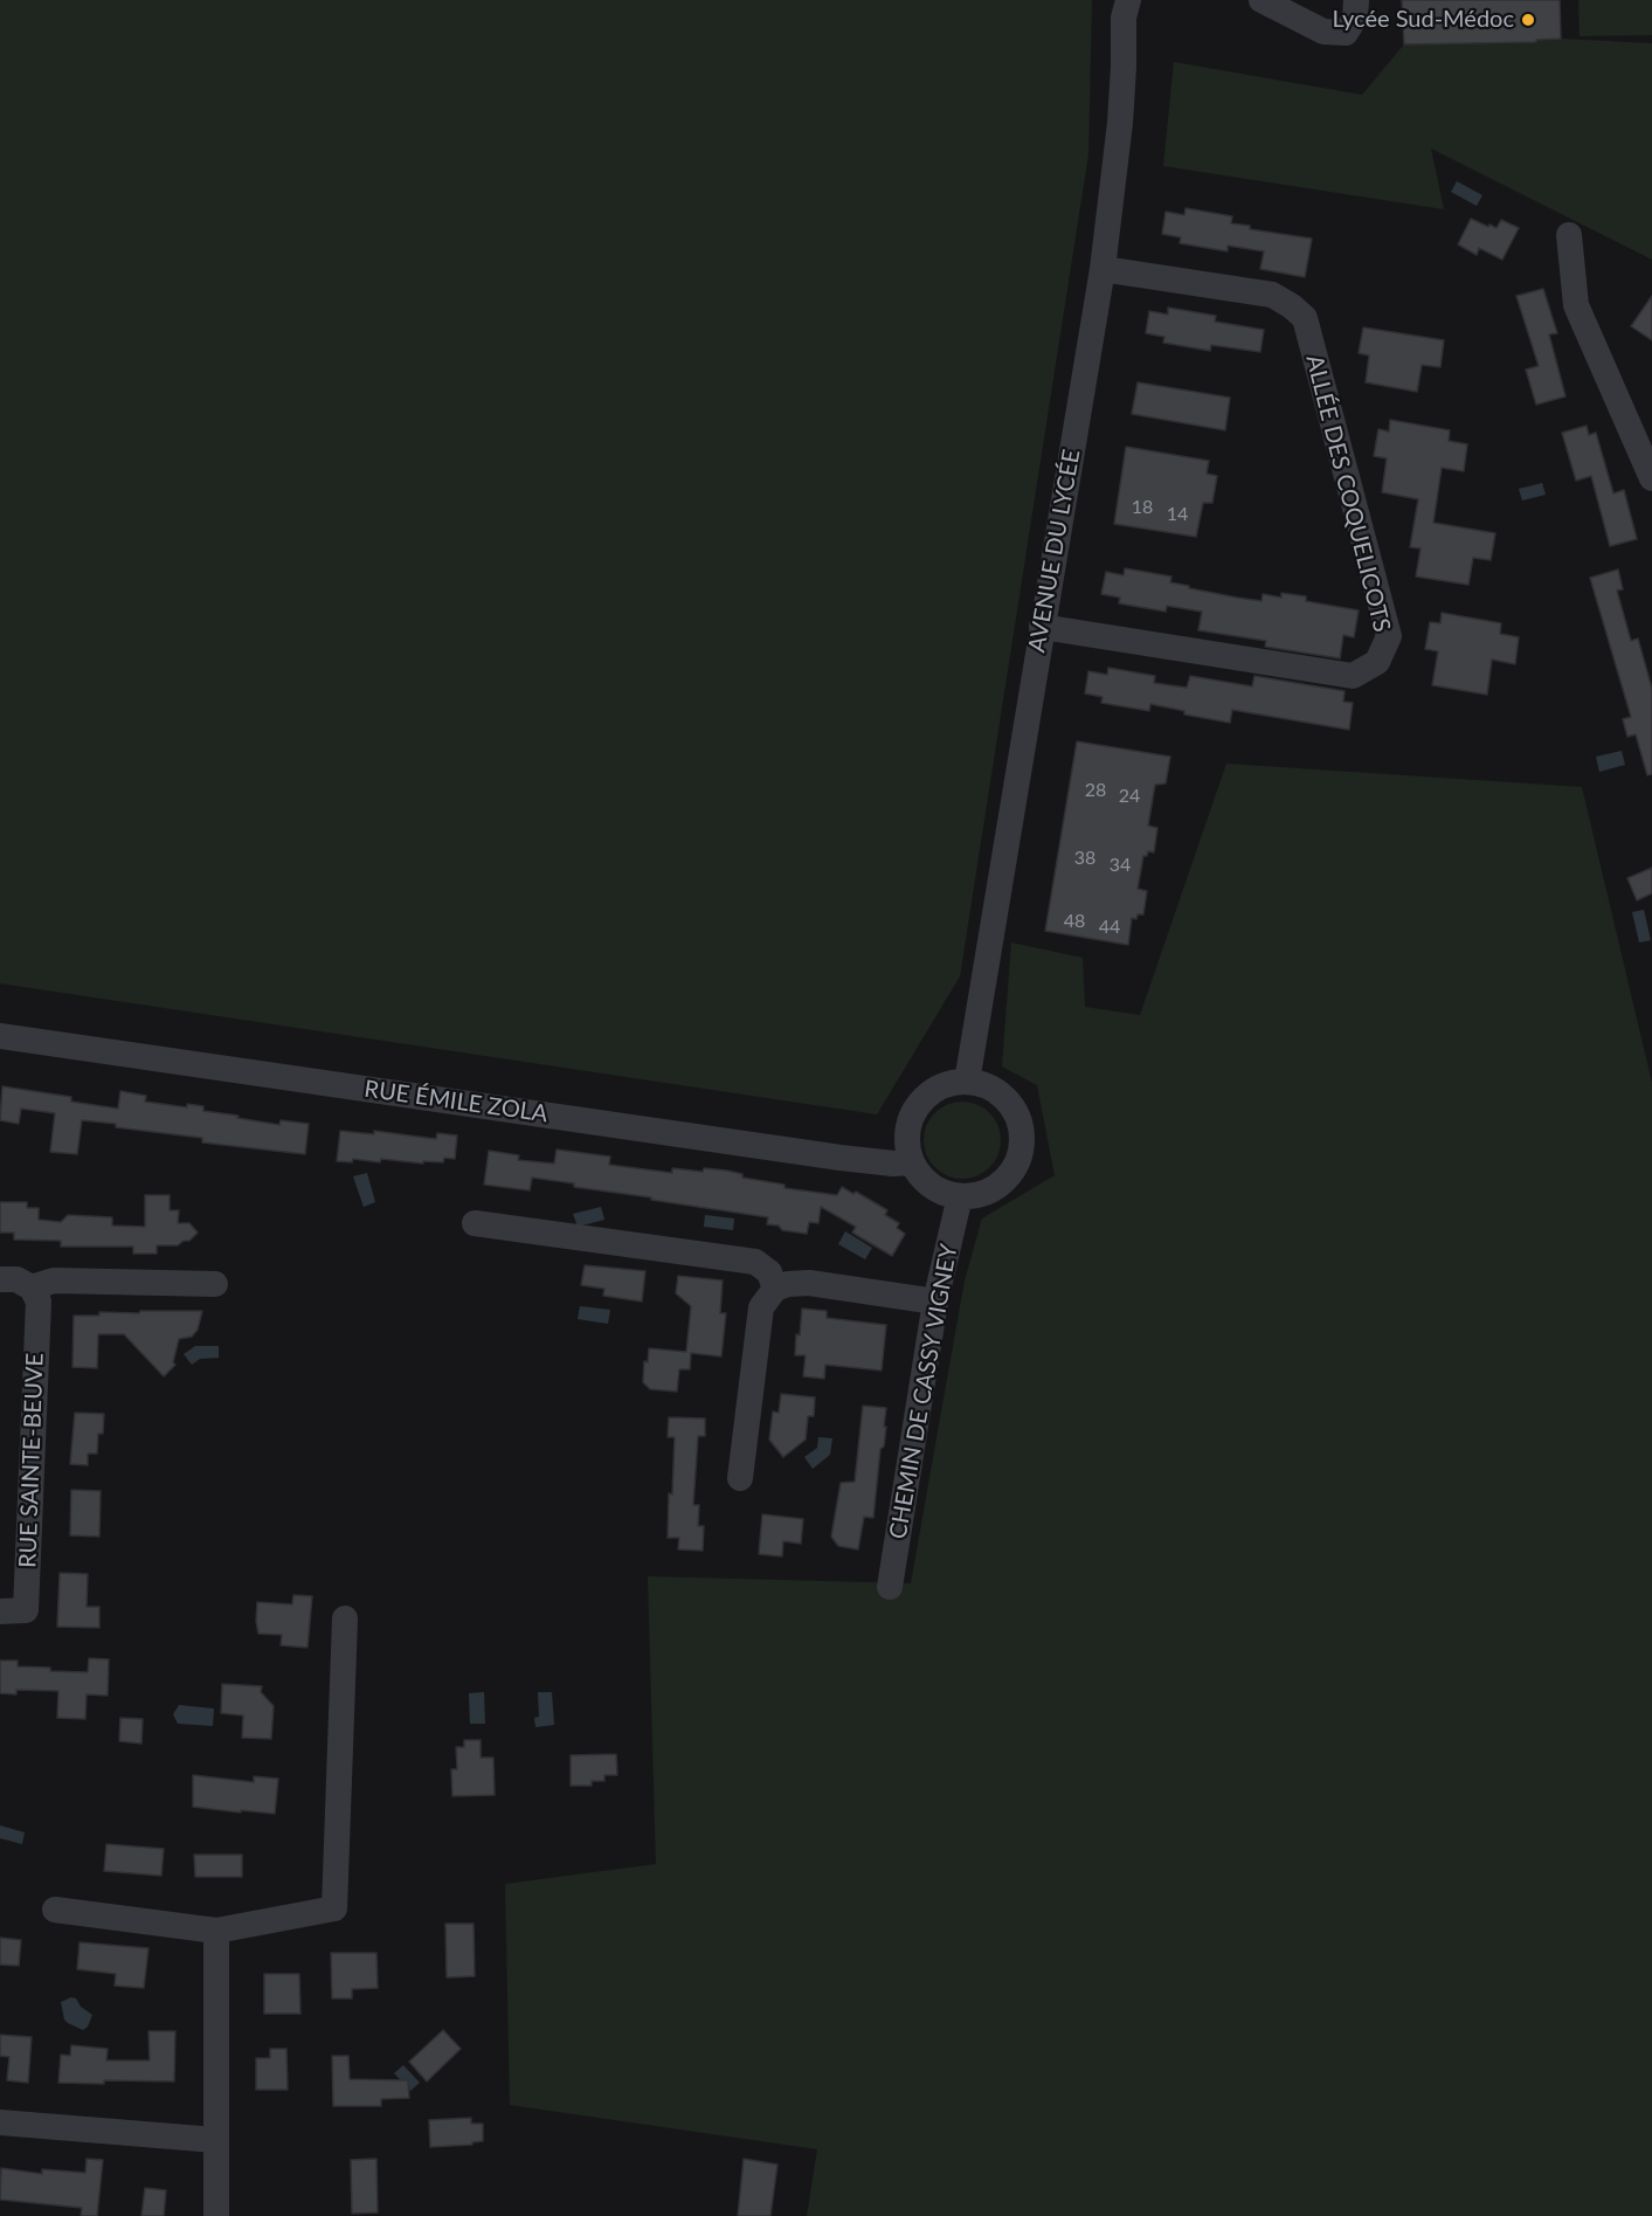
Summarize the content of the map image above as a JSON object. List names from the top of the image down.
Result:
{
  "streets": {
    "street": [
      "ALLÉE DES COQUELICOTS",
      "AVENUE DU LYCÉE",
      "RUE ÉMILE ZOLA",
      "CHEMIN DE CASSY VIGNEY",
      "RUE SAINTE-BEUVE"
    ]
  },
  "crossings": [
    ["ALLÉE DES COQUELICOTS", "AVENUE DU LYCÉE"],
    ["AVENUE DU LYCÉE", "RUE ÉMILE ZOLA"],
    ["AVENUE DU LYCÉE", "CHEMIN DE CASSY VIGNEY"],
    ["RUE ÉMILE ZOLA", "CHEMIN DE CASSY VIGNEY"]
  ],
  "places": ["Lycée Sud-Médoc"],
  "house_numbers": [
    "18",
    "14",
    "28",
    "24",
    "38",
    "34",
    "48",
    "44"
  ]
}
